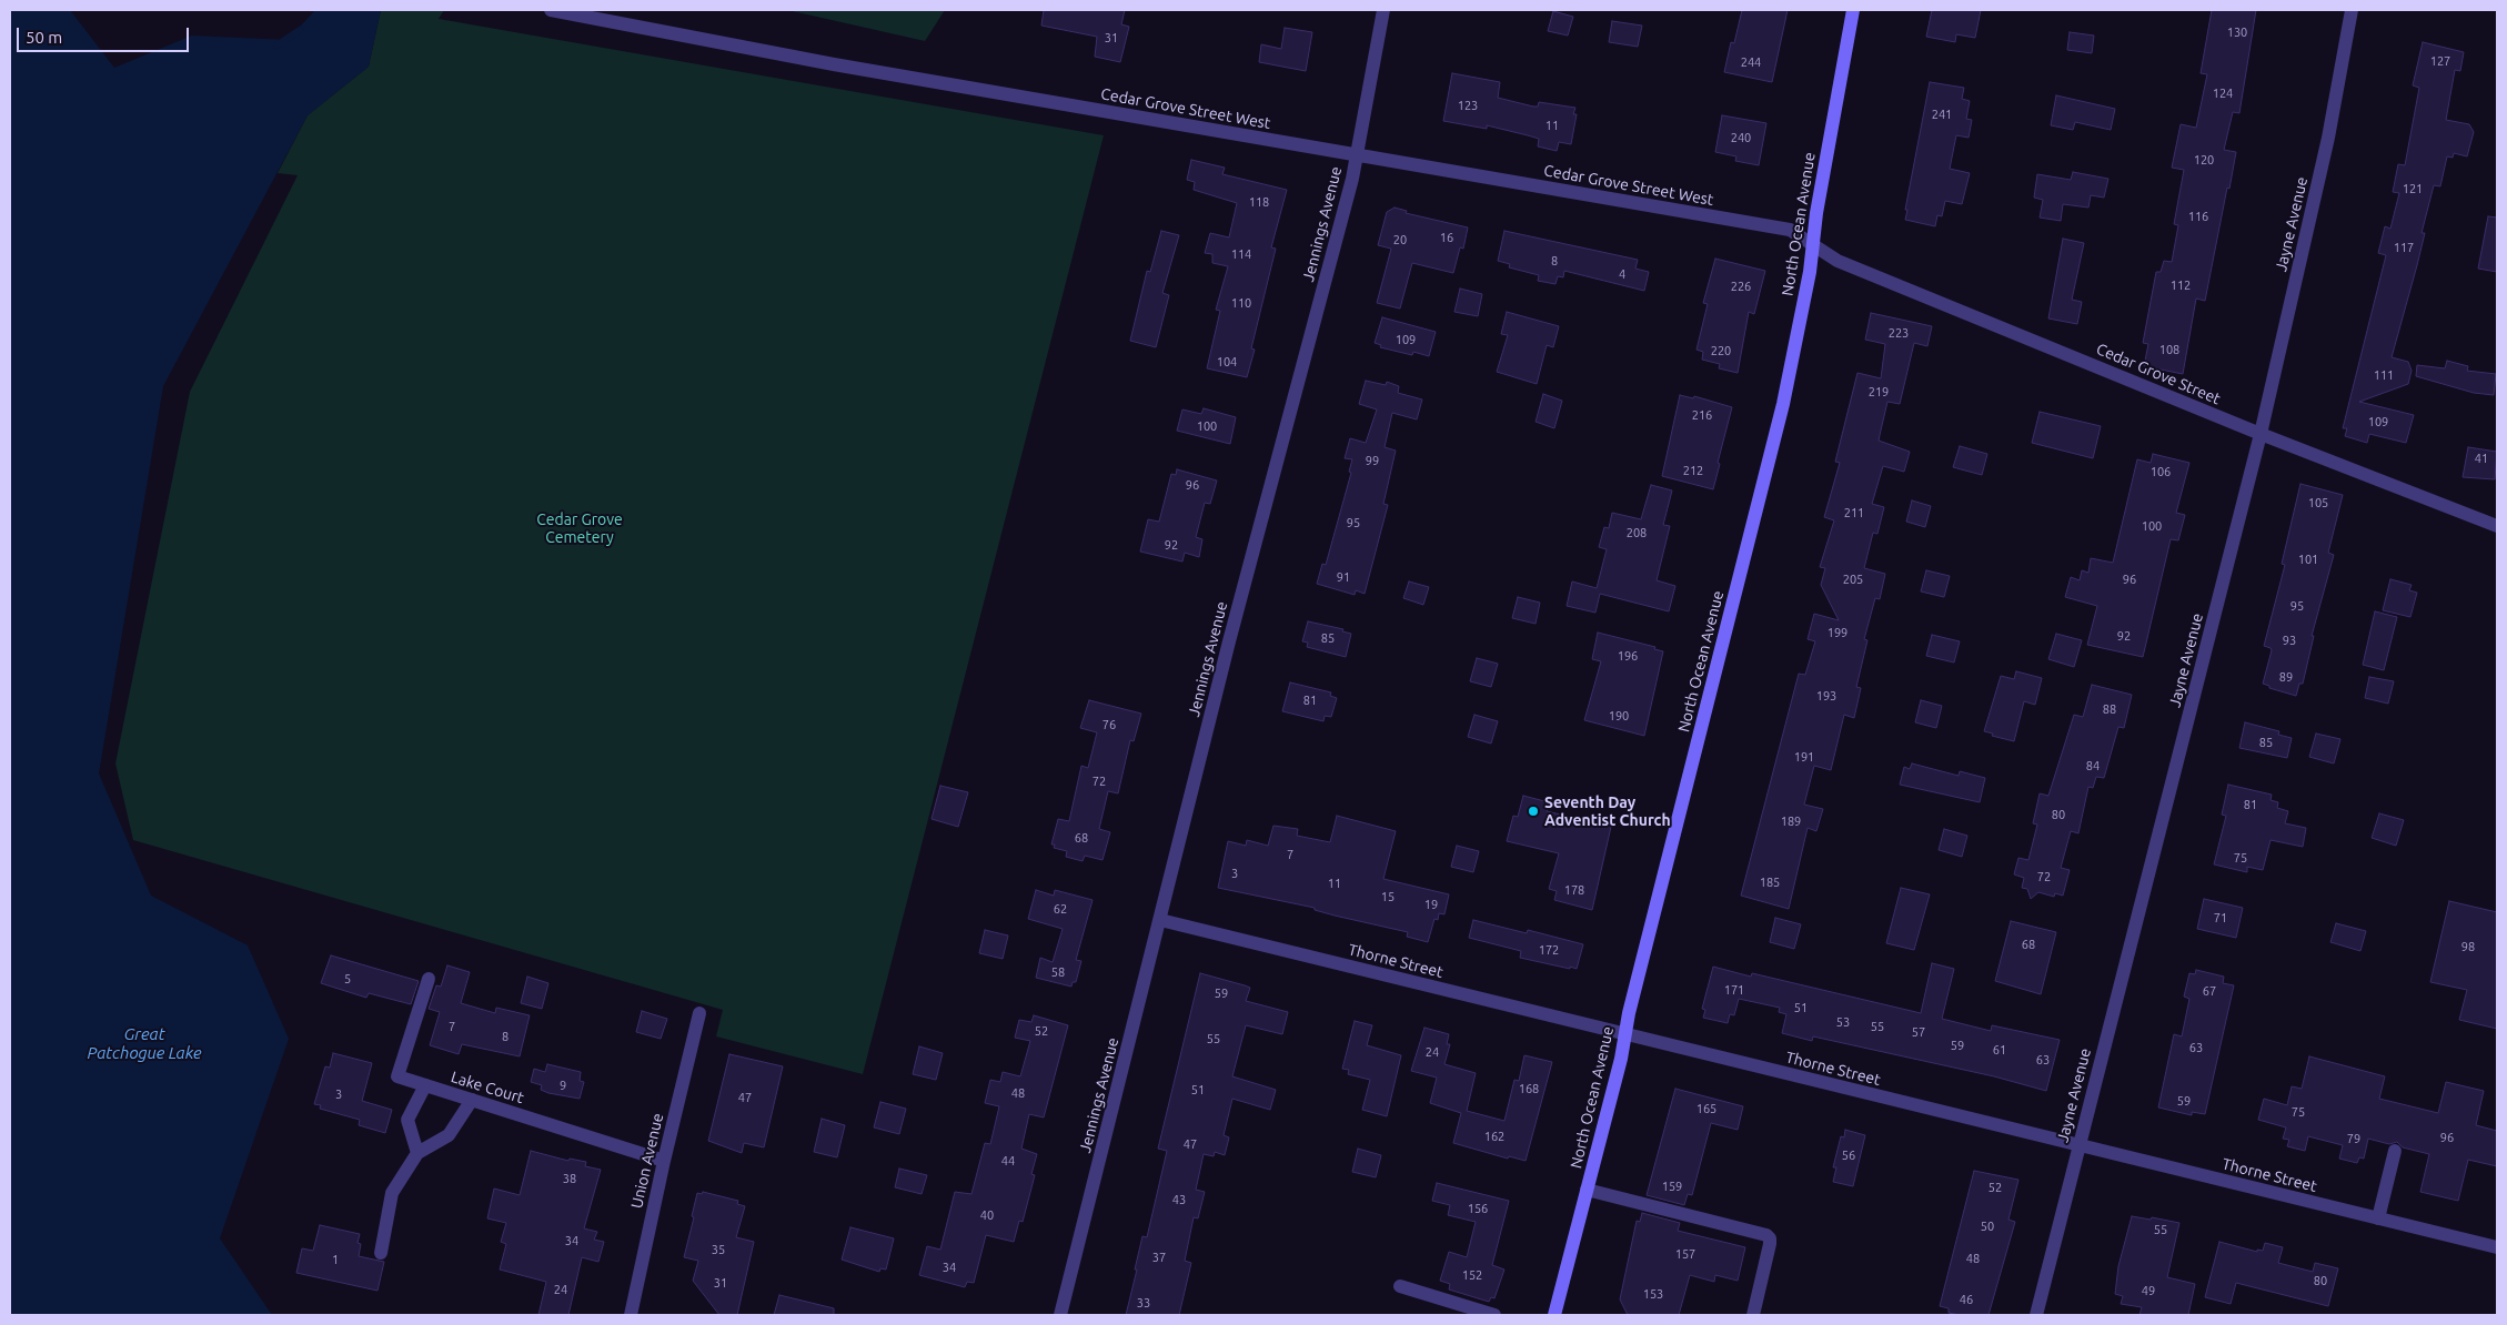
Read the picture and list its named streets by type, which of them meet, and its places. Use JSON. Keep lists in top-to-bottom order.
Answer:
{
  "streets": {
    "street": [
      "Cedar Grove Street West",
      "Jennings Avenue",
      "North Ocean Avenue",
      "Jayne Avenue",
      "Cedar Grove Street",
      "Thorne Street",
      "Lake Court",
      "Union Avenue"
    ]
  },
  "crossings": [
    ["Cedar Grove Street West", "Jennings Avenue"],
    ["Cedar Grove Street West", "North Ocean Avenue"],
    ["Cedar Grove Street West", "Cedar Grove Street"],
    ["Jennings Avenue", "Thorne Street"],
    ["North Ocean Avenue", "Cedar Grove Street"],
    ["North Ocean Avenue", "Thorne Street"],
    ["Jayne Avenue", "Cedar Grove Street"],
    ["Jayne Avenue", "Thorne Street"],
    ["Lake Court", "Union Avenue"]
  ],
  "water": ["Great Patchogue Lake"],
  "parks": ["Cedar Grove Cemetery"],
  "places": ["Seventh Day Adventist Church"],
  "house_numbers": [
    "130",
    "31",
    "127",
    "244",
    "124",
    "123",
    "241",
    "11",
    "240",
    "120",
    "121",
    "118",
    "116",
    "16",
    "20",
    "117",
    "114",
    "8",
    "4",
    "112",
    "226",
    "110",
    "223",
    "109",
    "108",
    "220",
    "104",
    "111",
    "219",
    "216",
    "109",
    "100",
    "41",
    "99",
    "212",
    "106",
    "96",
    "105",
    "211",
    "95",
    "100",
    "208",
    "92",
    "101",
    "91",
    "205",
    "96",
    "95",
    "199",
    "92",
    "85",
    "93",
    "196",
    "89",
    "193",
    "81",
    "88",
    "190",
    "76",
    "85",
    "191",
    "84",
    "72",
    "81",
    "80",
    "189",
    "68",
    "7",
    "75",
    "3",
    "72",
    "185",
    "11",
    "178",
    "15",
    "19",
    "62",
    "71",
    "68",
    "98",
    "172",
    "58",
    "5",
    "171",
    "67",
    "59",
    "51",
    "53",
    "7",
    "55",
    "52",
    "57",
    "8",
    "55",
    "59",
    "63",
    "61",
    "24",
    "63",
    "9",
    "168",
    "51",
    "48",
    "3",
    "47",
    "59",
    "165",
    "75",
    "162",
    "96",
    "79",
    "47",
    "56",
    "44",
    "38",
    "159",
    "52",
    "43",
    "156",
    "40",
    "50",
    "55",
    "34",
    "35",
    "157",
    "37",
    "48",
    "1",
    "34",
    "152",
    "80",
    "31",
    "24",
    "49",
    "153",
    "46",
    "33"
  ],
  "scale_bar": "50 m"
}
